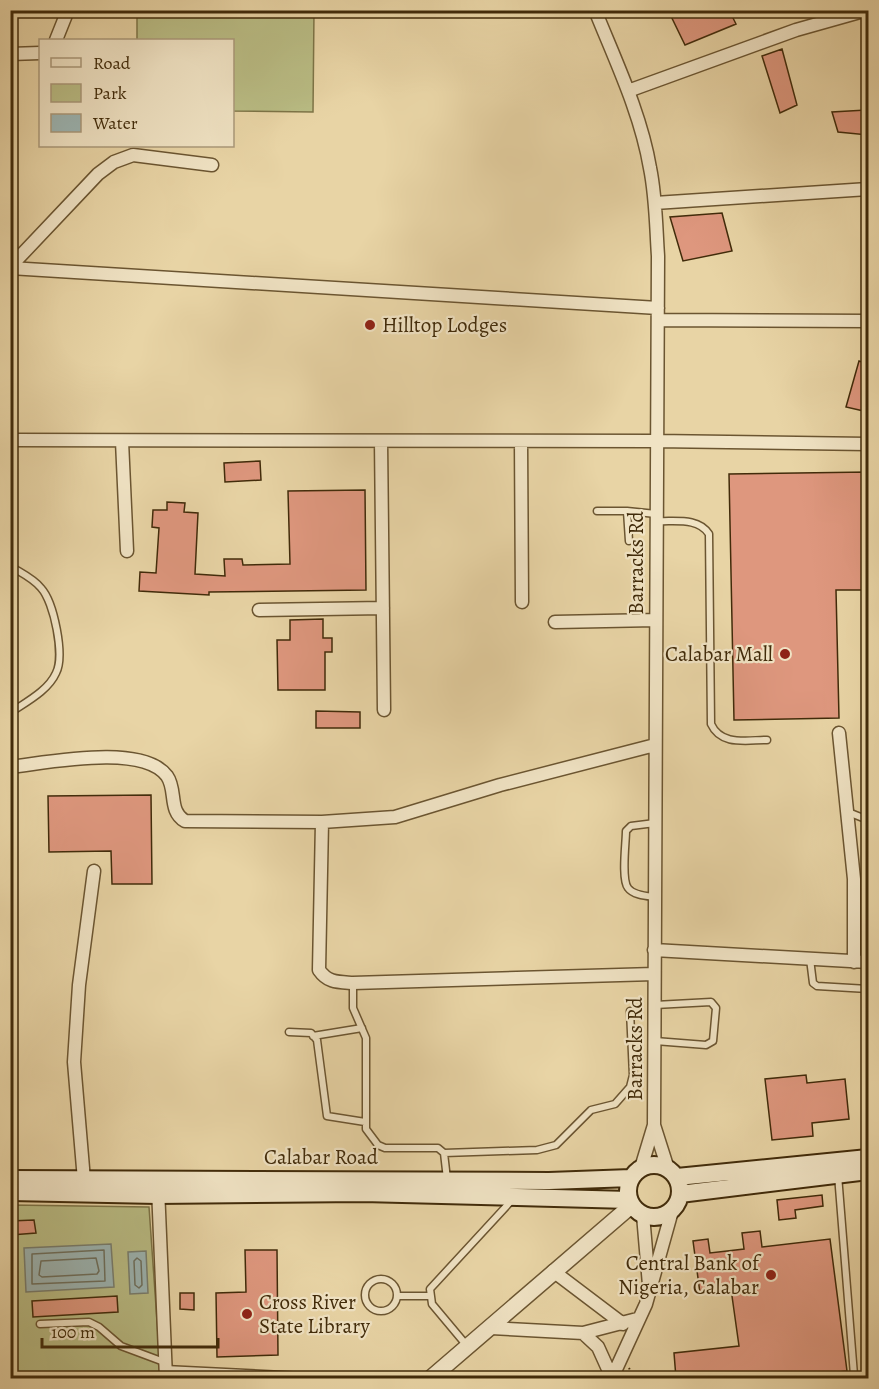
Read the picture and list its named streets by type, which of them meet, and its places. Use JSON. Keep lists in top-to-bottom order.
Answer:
{
  "streets": {
    "main road": ["Calabar Road"],
    "street": ["Barracks Rd"]
  },
  "crossings": [
    ["Barracks Rd", "Calabar Road"]
  ],
  "places": [
    "Hilltop Lodges",
    "Calabar Mall",
    "Central Bank of Nigeria, Calabar",
    "Cross River State Library"
  ],
  "legend": ["Road", "Park", "Water"],
  "scale_bar": "100 m"
}
